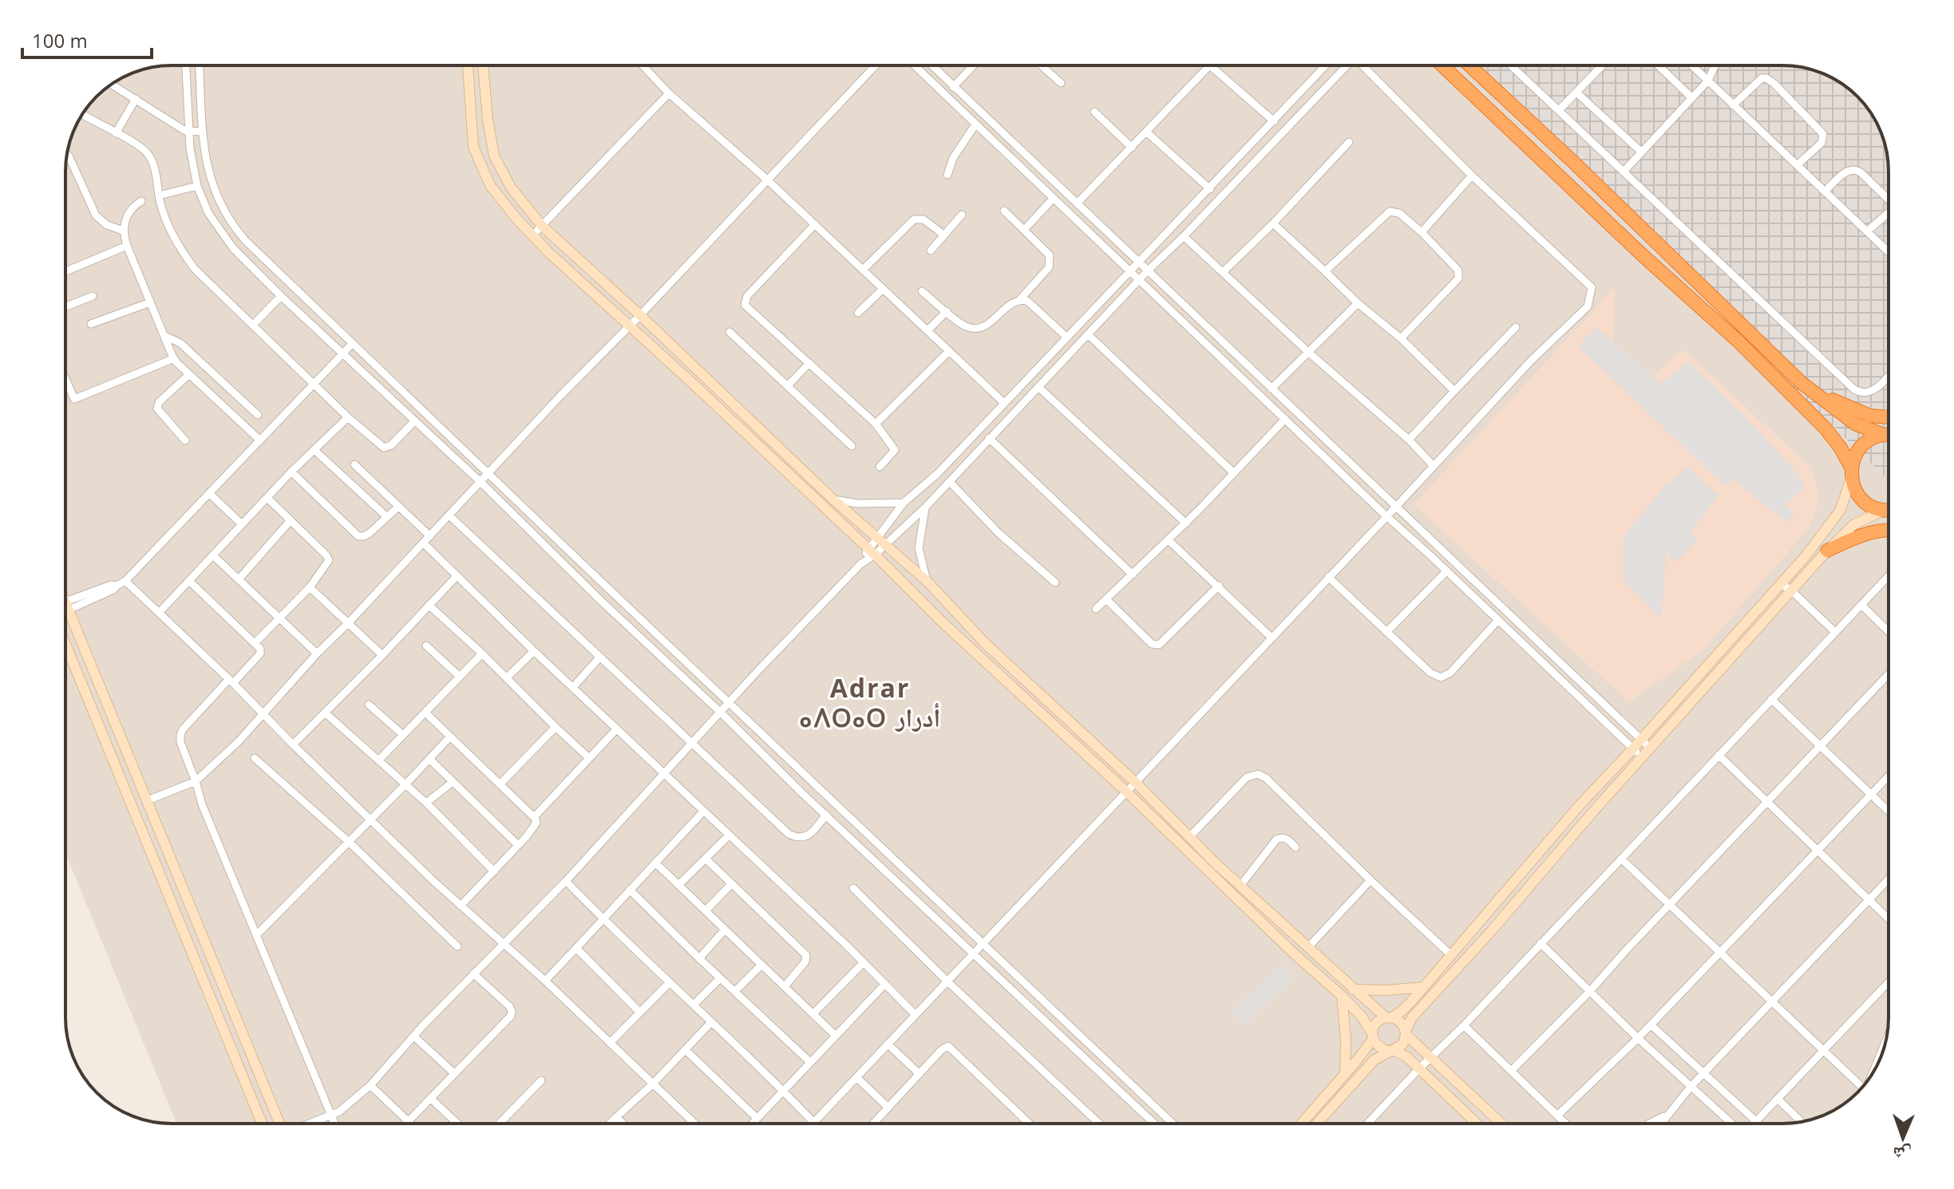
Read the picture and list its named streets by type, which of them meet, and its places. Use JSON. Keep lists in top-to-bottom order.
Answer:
{
  "districts": ["Adrar ⴰⴷⵔⴰⵔ أدرار"],
  "scale_bar": "100 m",
  "north": "bottom"
}
